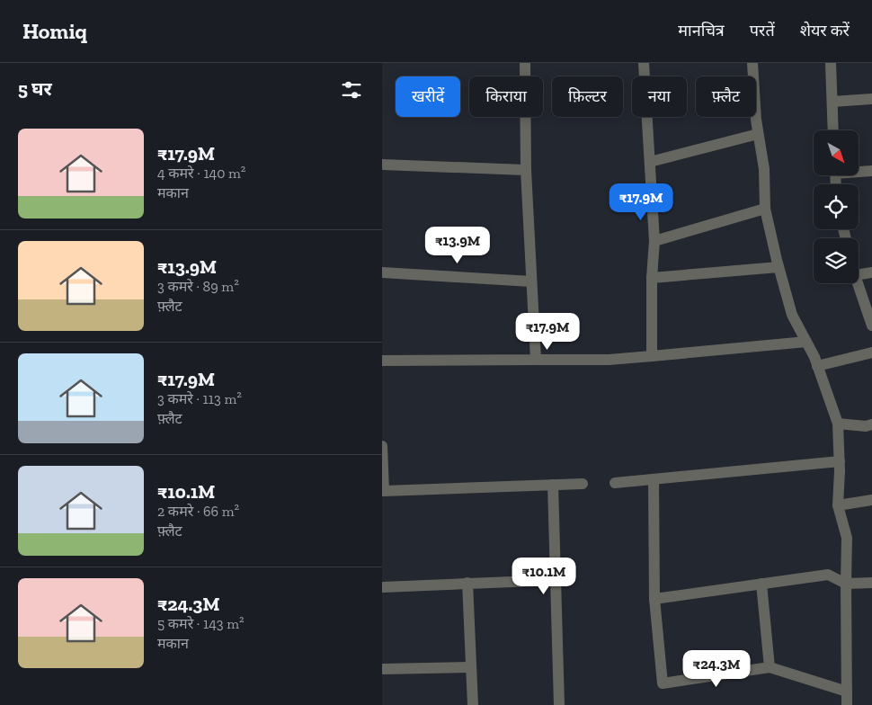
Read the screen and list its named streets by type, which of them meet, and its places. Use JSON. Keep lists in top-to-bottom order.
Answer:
{
  "north": "bottom right",
  "page": {
    "header": "Homiq",
    "nav": ["मानचित्र", "परतें", "शेयर करें"],
    "heading": "5 घर",
    "chip": [
      "खरीदें",
      "किराया",
      "फ़िल्टर",
      "नया",
      "फ़्लैट"
    ],
    "list": [
      {
        "name": "₹17.9M",
        "note": "4 कमरे · 140 m² · मकान"
      },
      {
        "name": "₹13.9M",
        "note": "3 कमरे · 89 m² · फ़्लैट"
      },
      {
        "name": "₹17.9M",
        "note": "3 कमरे · 113 m² · फ़्लैट"
      },
      {
        "name": "₹10.1M",
        "note": "2 कमरे · 66 m² · फ़्लैट"
      },
      {
        "name": "₹24.3M",
        "note": "5 कमरे · 143 m² · मकान"
      }
    ],
    "price": [
      "₹17.9M",
      "₹13.9M",
      "₹17.9M",
      "₹10.1M",
      "₹24.3M"
    ]
  }
}
